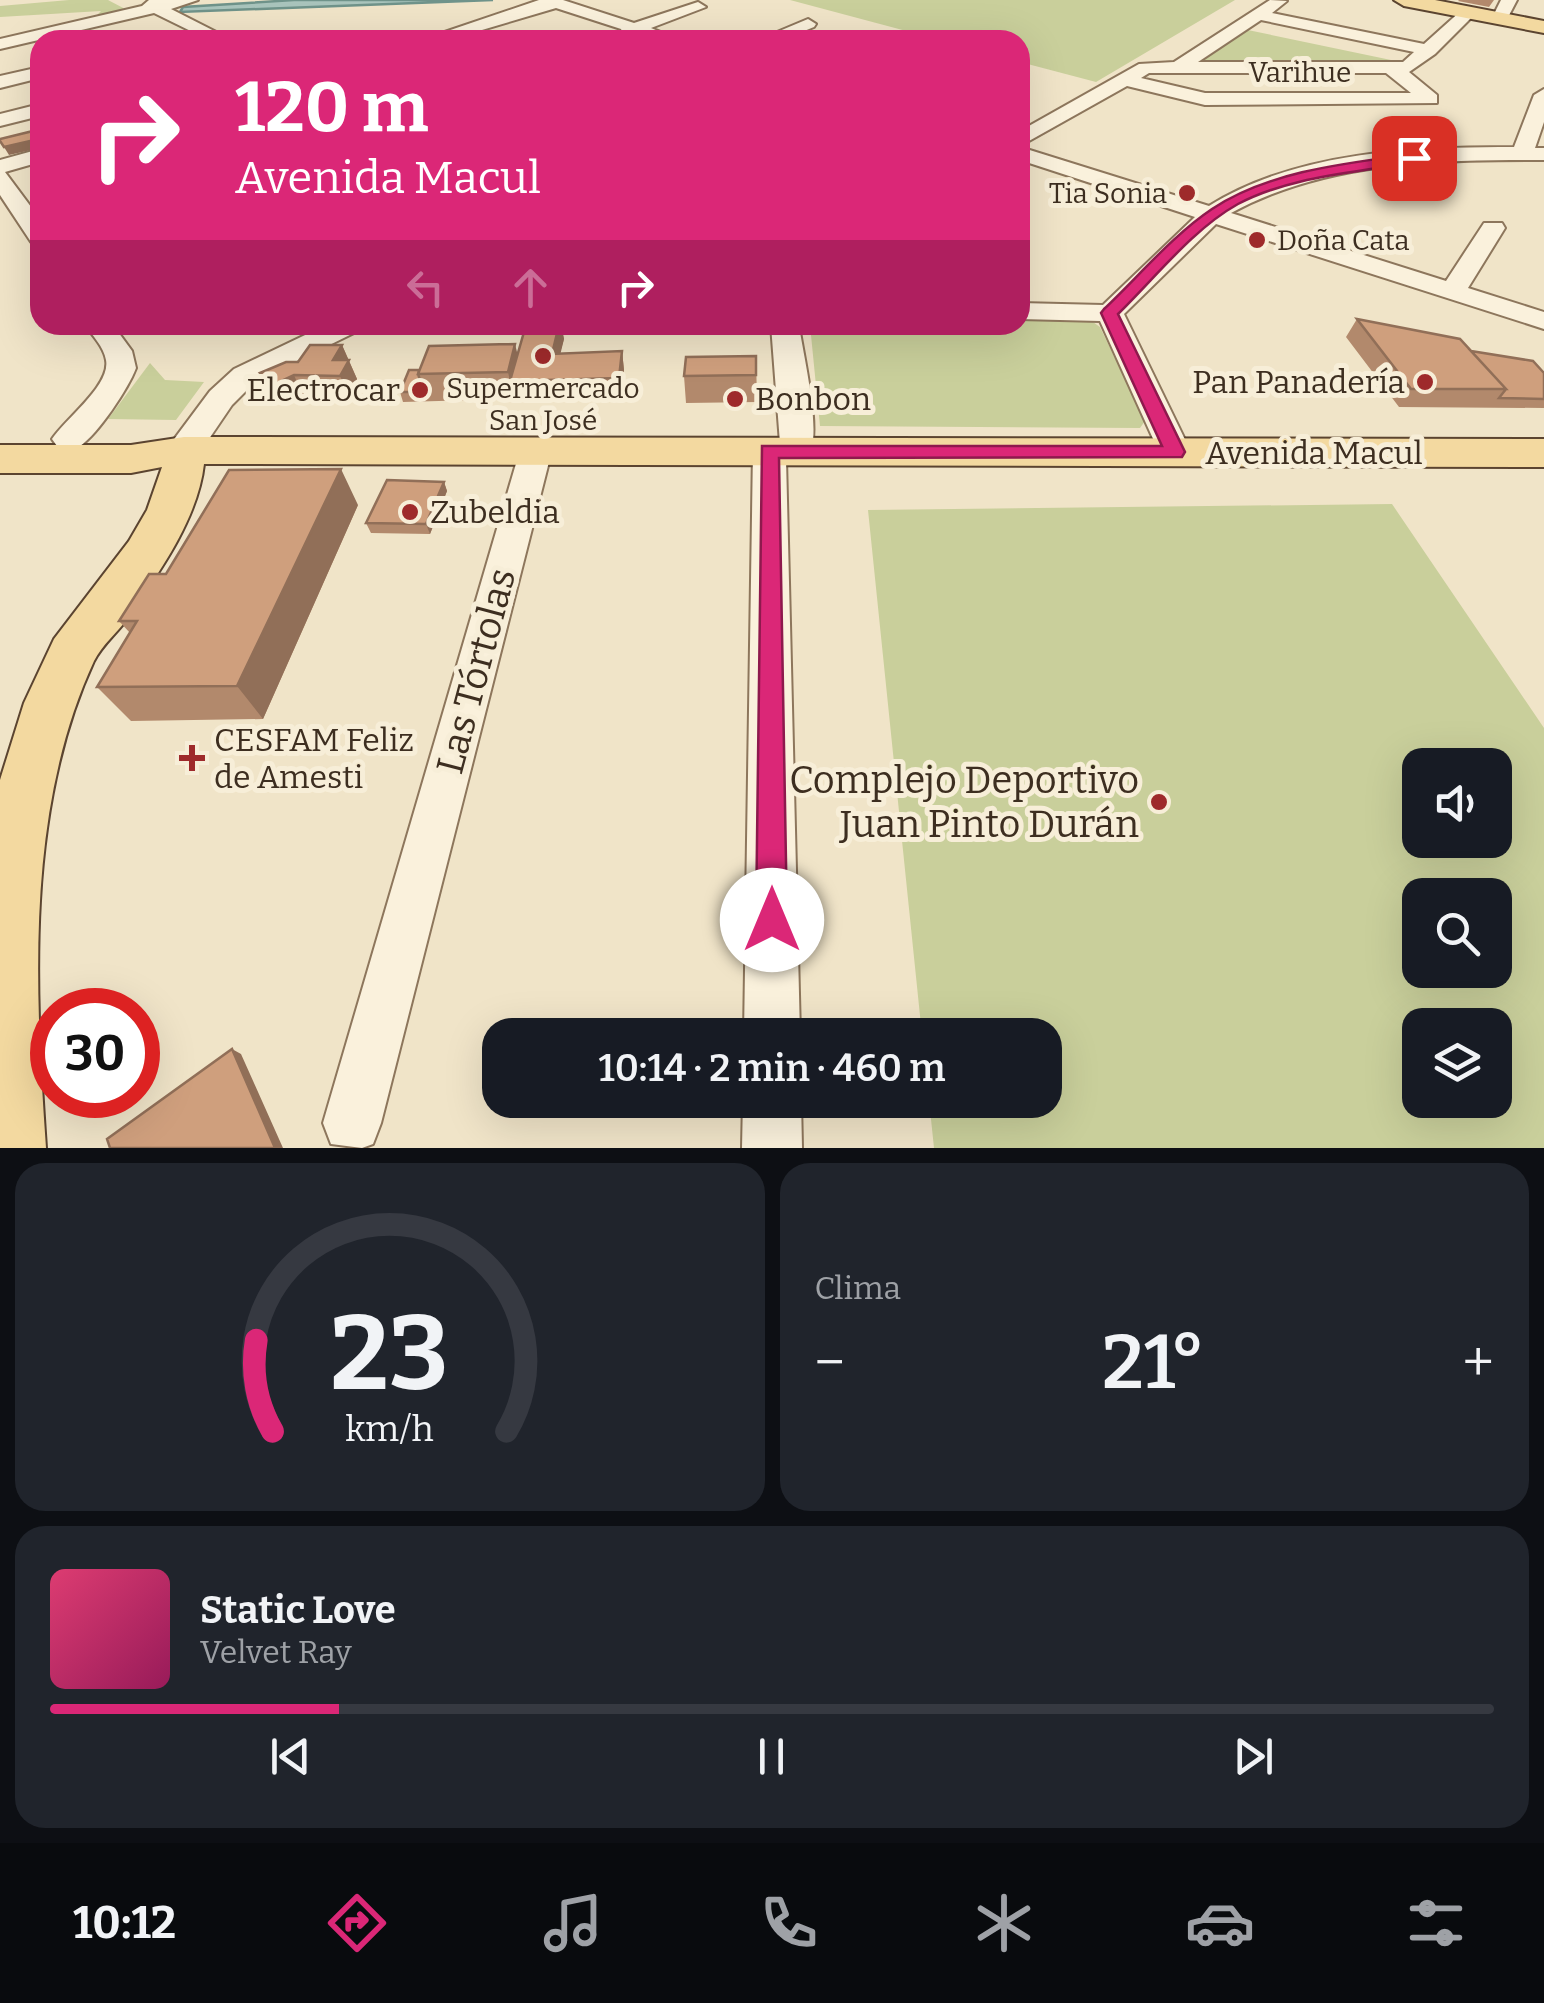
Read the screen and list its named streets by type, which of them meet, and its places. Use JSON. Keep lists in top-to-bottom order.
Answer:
{
  "streets": {
    "main road": ["Avenida Macul"],
    "street": ["Varihue", "Las Tórtolas"]
  },
  "crossings": [
    ["Avenida Macul", "Las Tórtolas"]
  ],
  "places": {
    "other": [
      "Tia Sonia",
      "Doña Cata",
      "Supermercado San José",
      "Pan Panadería",
      "Electrocar",
      "Bonbon",
      "Zubeldia",
      "Complejo Deportivo Juan Pinto Durán"
    ],
    "health": ["CESFAM Feliz de Amesti"]
  },
  "page": {
    "turn": ["120 m", "Avenida Macul"],
    "limit": "30",
    "trip": "10:14 · 2 min · 460 m",
    "tile": "Clima",
    "heat": ["−", "21°", "+"],
    "song": ["Static Love", "Velvet Ray"],
    "tabs": "10:12",
    "gauge": ["23", "km/h"]
  }
}
